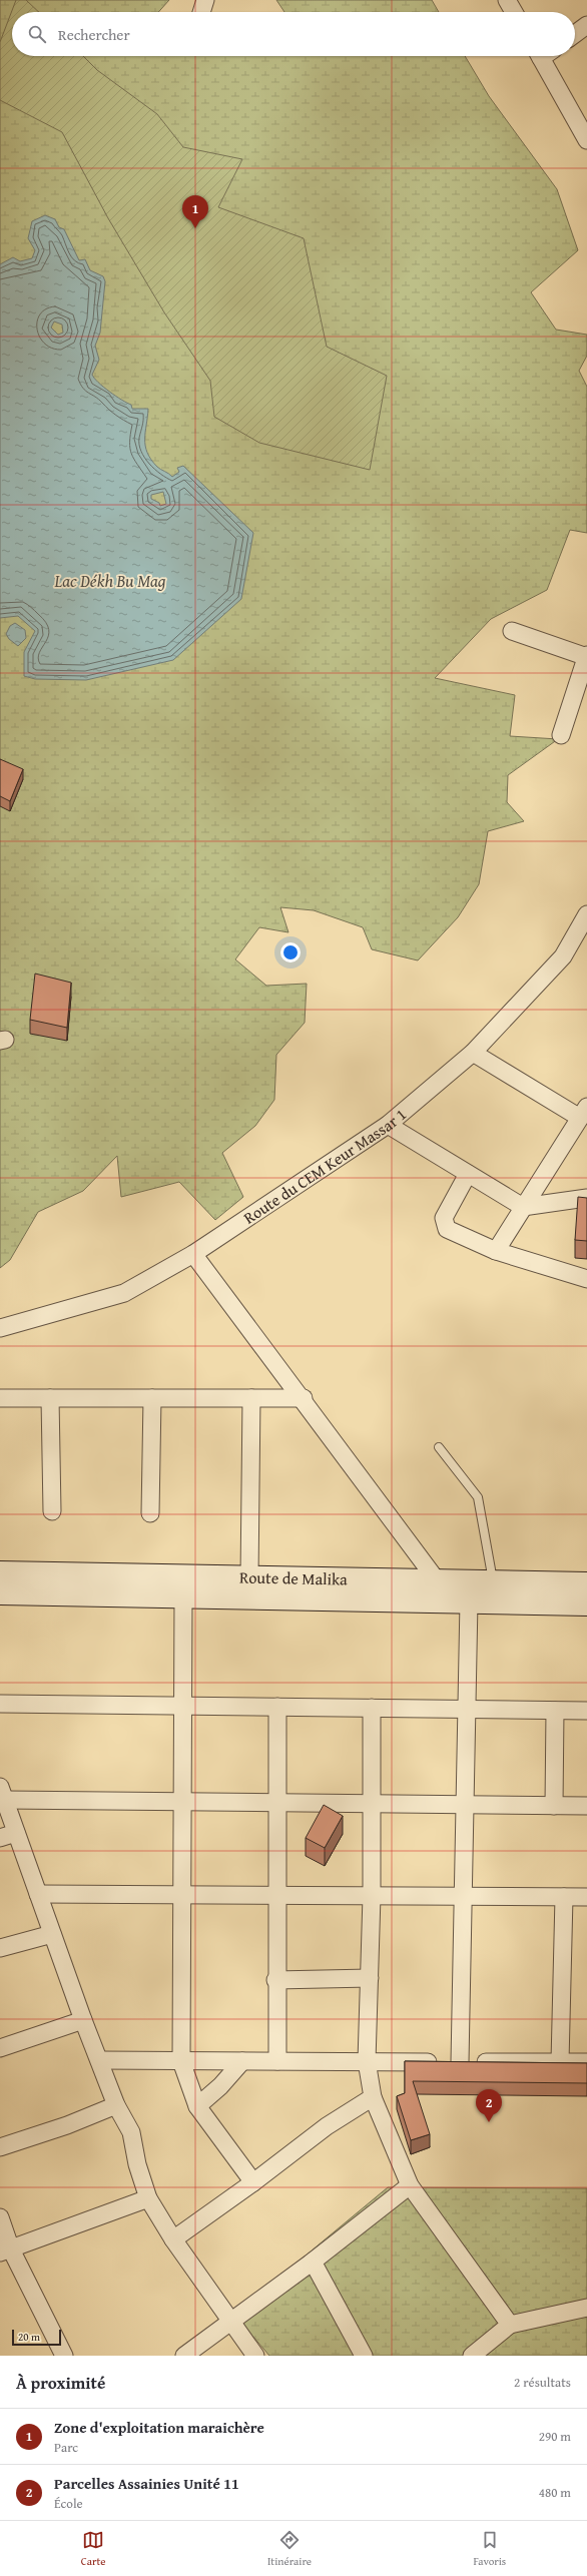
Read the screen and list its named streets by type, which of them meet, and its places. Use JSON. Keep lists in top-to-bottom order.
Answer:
{
  "streets": {
    "main road": ["Route de Malika"],
    "street": ["Route du CEM Keur Massar 1"]
  },
  "water": ["Lac Dékh Bu Mag"],
  "scale_bar": "20 m",
  "page": {
    "search": "Rechercher",
    "pins": ["1", "2"],
    "scale": "20 m",
    "heading": ["À proximité", "2 résultats"],
    "list": [
      {
        "mark": "1",
        "name": "Zone d'exploitation maraichère",
        "note": "Parc",
        "value": "290 m"
      },
      {
        "mark": "2",
        "name": "Parcelles Assainies Unité 11",
        "note": "École",
        "value": "480 m"
      }
    ],
    "nav": ["Carte", "Itinéraire", "Favoris"]
  }
}
